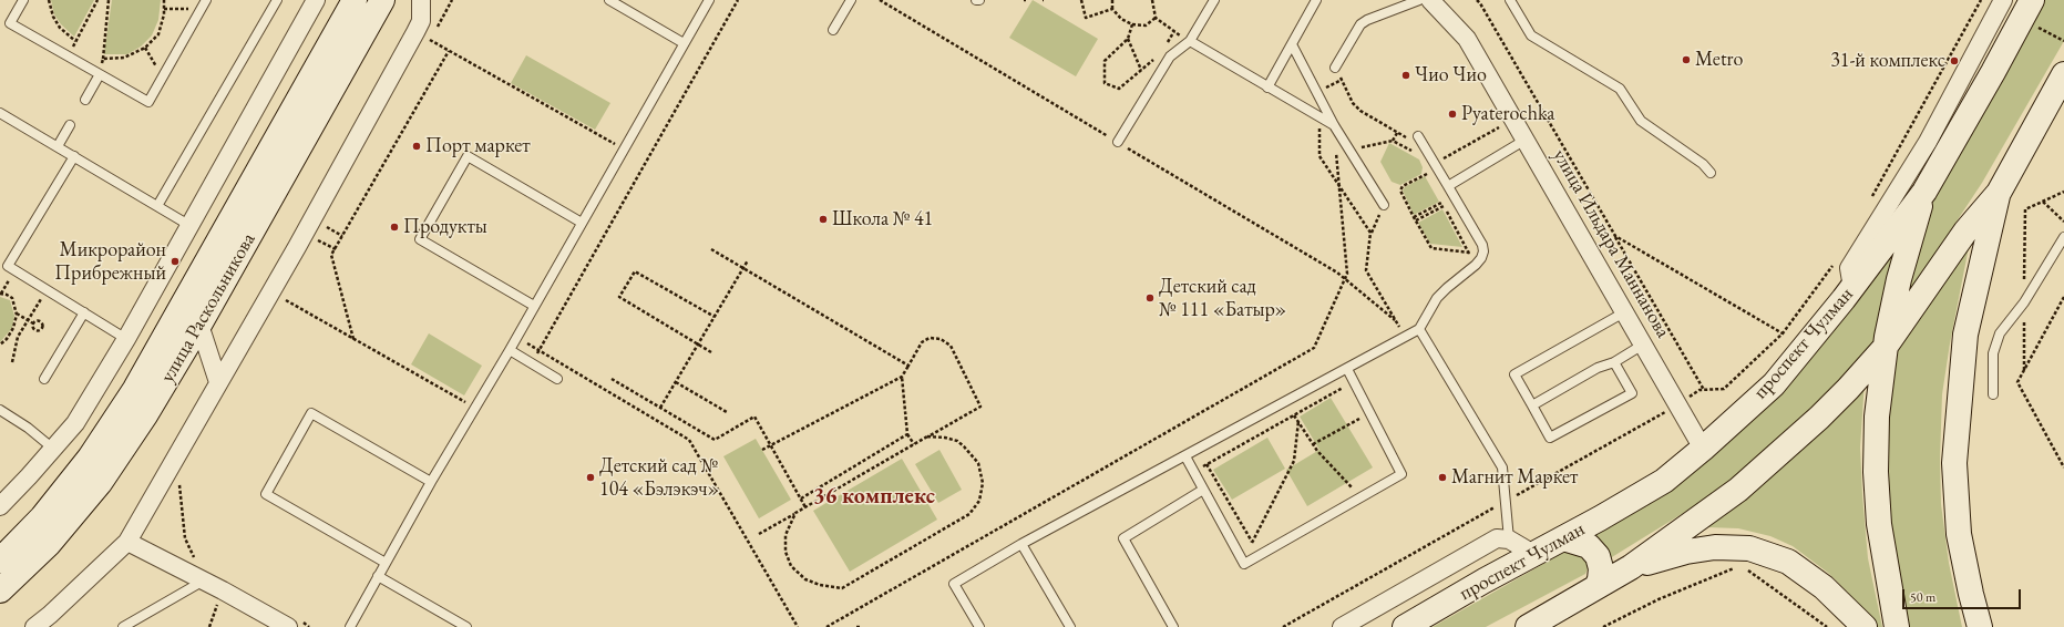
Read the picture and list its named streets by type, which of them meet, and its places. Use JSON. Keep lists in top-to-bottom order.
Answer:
{
  "streets": {
    "street": ["улица Ильдара Маннанова", "улица Раскольникова", "проспект Чулман"]
  },
  "crossings": [
    ["улица Ильдара Маннанова", "проспект Чулман"]
  ],
  "districts": ["36 комплекс"],
  "places": [
    "Metro",
    "31-й комплекс",
    "Чио Чио",
    "Pyaterochka",
    "Порт маркет",
    "Школа № 41",
    "Продукты",
    "Микрорайон Прибрежный",
    "Детский сад № 111 «Батыр»",
    "Детский сад № 104 «Бэлэкэч»",
    "Магнит Маркет"
  ],
  "scale_bar": "50 m"
}
